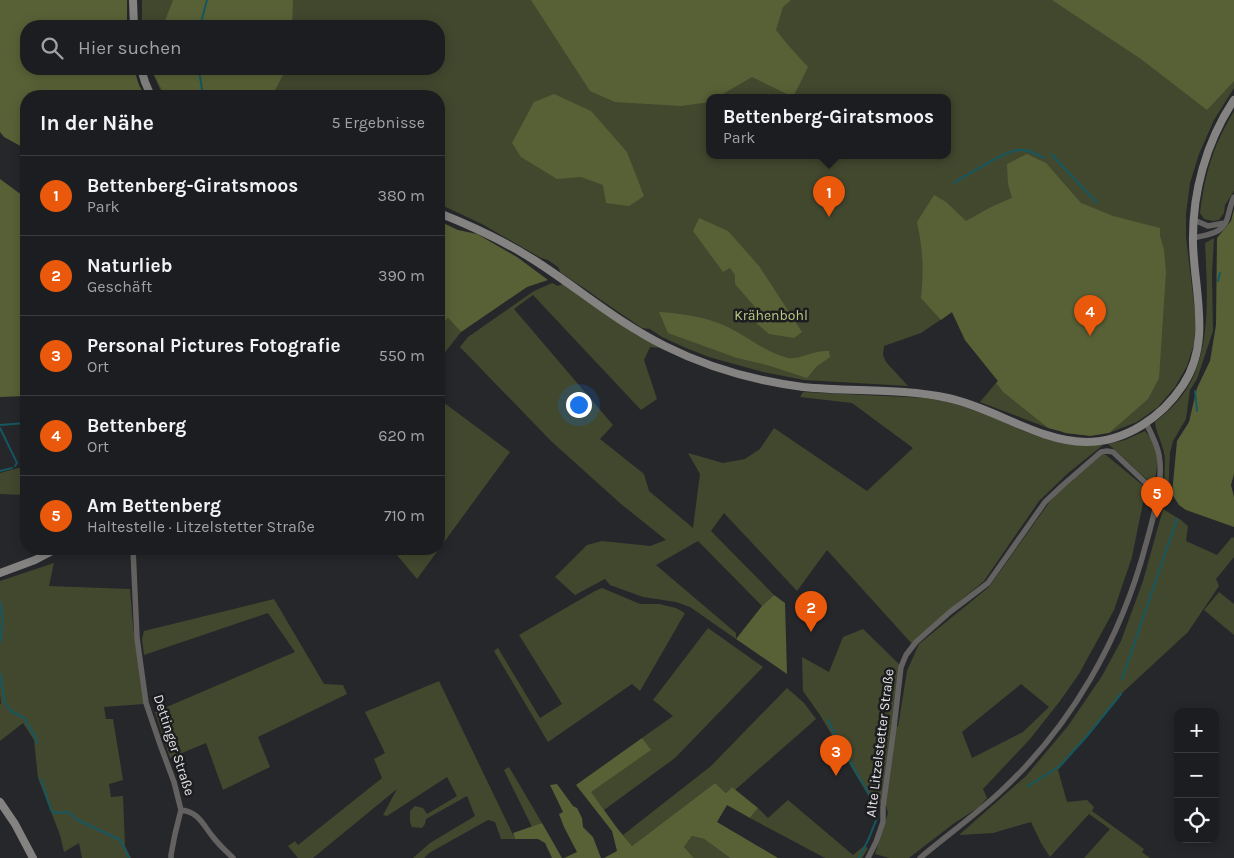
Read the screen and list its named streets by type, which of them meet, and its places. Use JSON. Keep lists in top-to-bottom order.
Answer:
{
  "streets": {
    "street": ["Alte Litzelstetter Straße", "Dettinger Straße"]
  },
  "parks": ["Krähenbohl"],
  "page": {
    "search": "Hier suchen",
    "heading": ["In der Nähe", "5 Ergebnisse"],
    "popup": ["Bettenberg-Giratsmoos", "Park"],
    "list": [
      {
        "mark": "1",
        "name": "Bettenberg-Giratsmoos",
        "note": "Park",
        "value": "380 m"
      },
      {
        "mark": "2",
        "name": "Naturlieb",
        "note": "Geschäft",
        "value": "390 m"
      },
      {
        "mark": "3",
        "name": "Personal Pictures Fotografie",
        "note": "Ort",
        "value": "550 m"
      },
      {
        "mark": "4",
        "name": "Bettenberg",
        "note": "Ort",
        "value": "620 m"
      },
      {
        "mark": "5",
        "name": "Am Bettenberg",
        "note": "Haltestelle · Litzelstetter Straße",
        "value": "710 m"
      }
    ],
    "pins": [
      "1",
      "4",
      "5",
      "2",
      "3"
    ],
    "map_buttons": ["+", "−"]
  }
}
